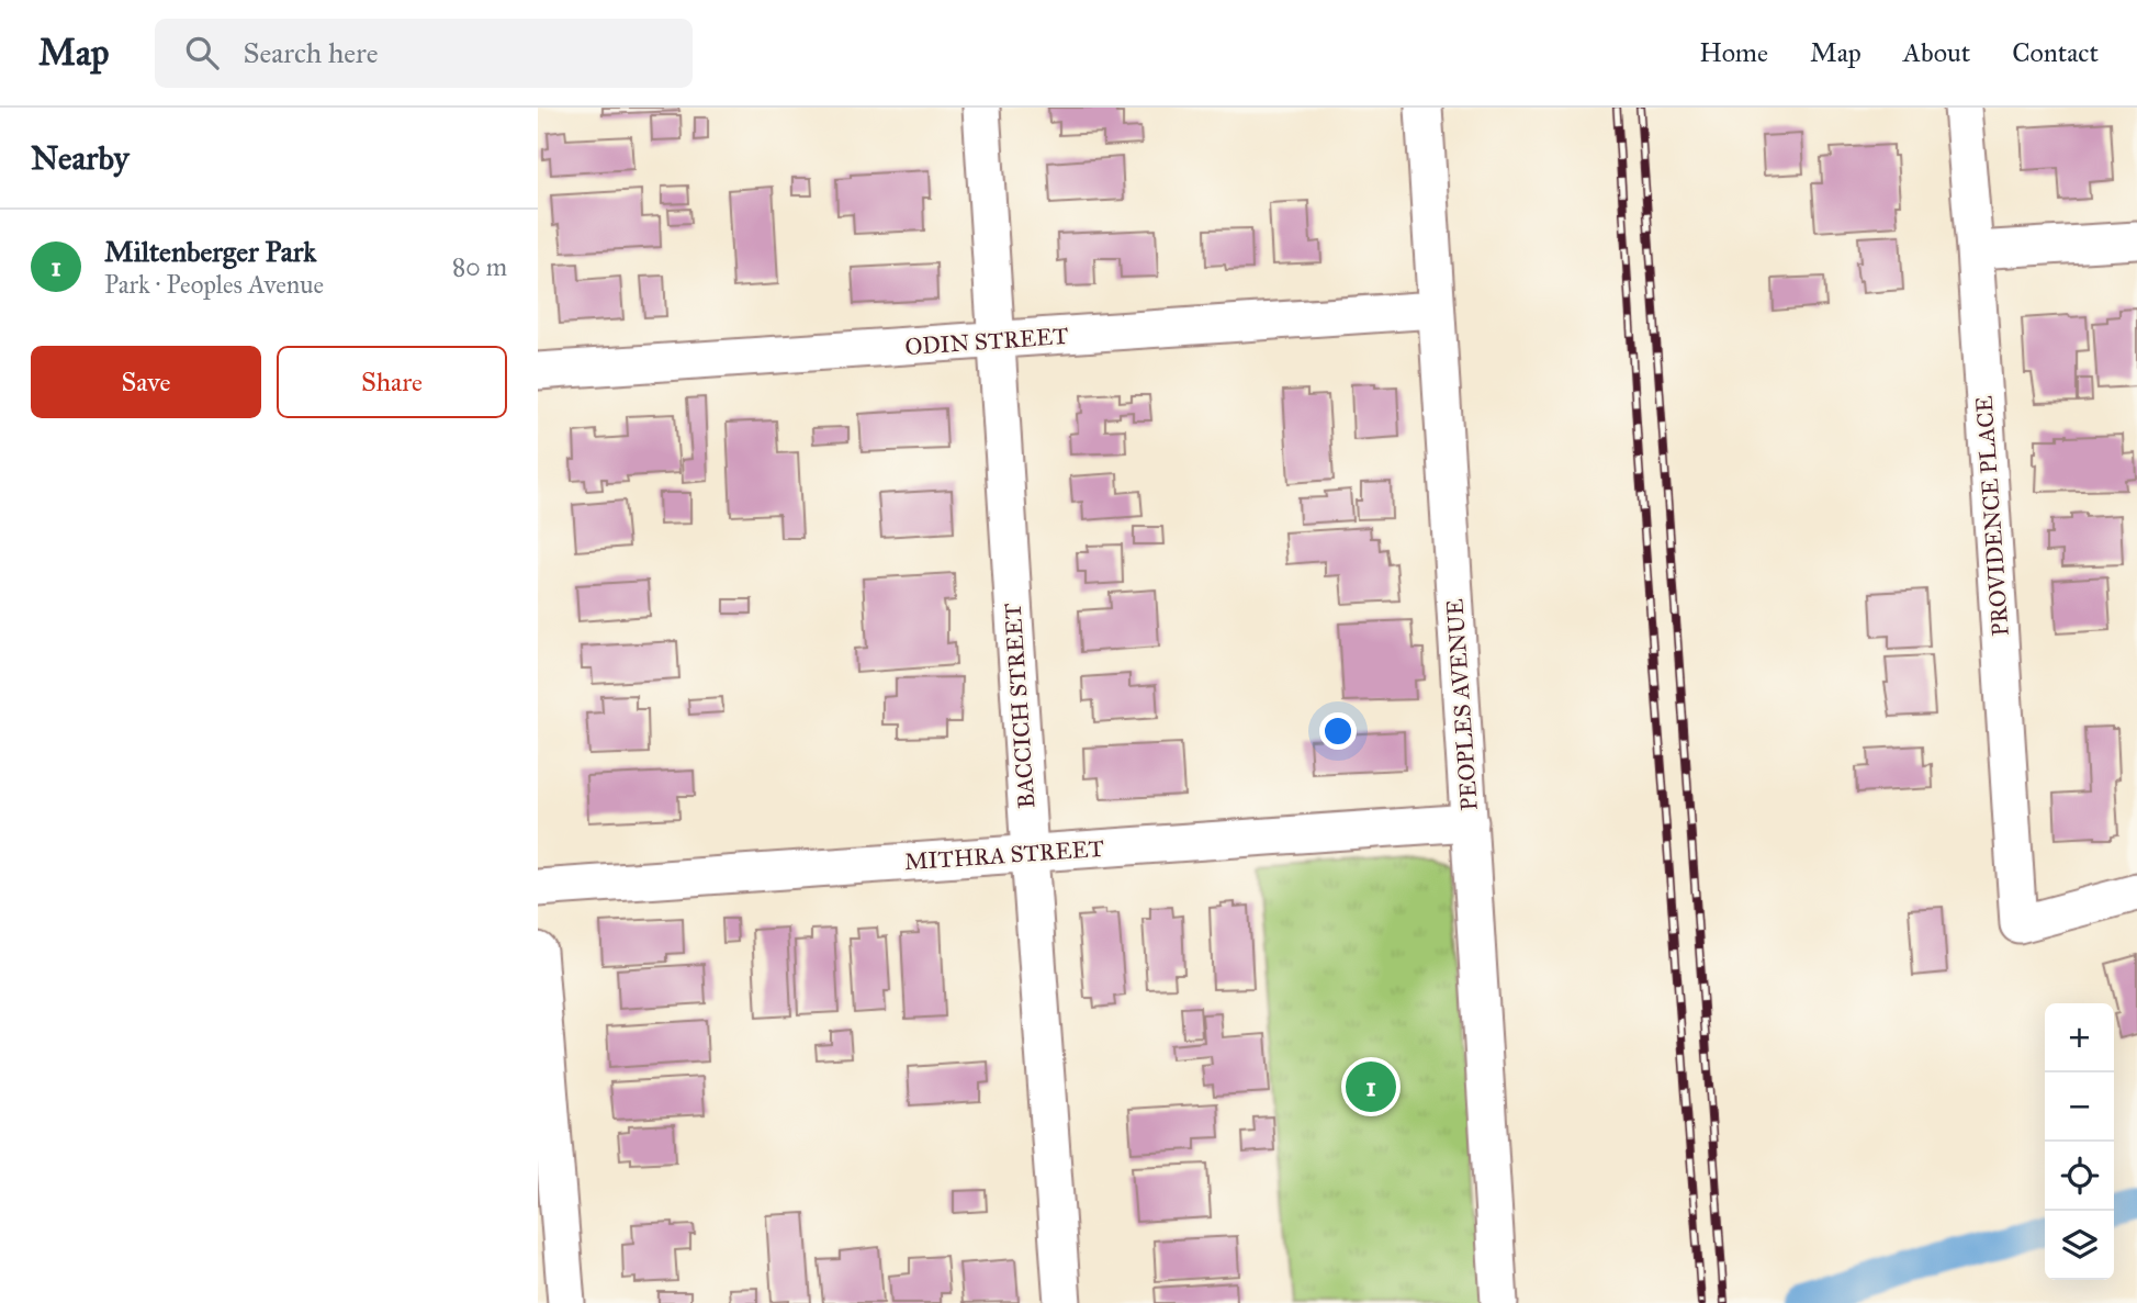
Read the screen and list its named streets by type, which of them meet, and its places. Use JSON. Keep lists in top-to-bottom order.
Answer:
{
  "streets": {
    "street": [
      "ODIN STREET",
      "PROVIDENCE PLACE",
      "PEOPLES AVENUE",
      "BACCICH STREET",
      "MITHRA STREET"
    ]
  },
  "crossings": [
    ["ODIN STREET", "PEOPLES AVENUE"],
    ["ODIN STREET", "BACCICH STREET"],
    ["PEOPLES AVENUE", "MITHRA STREET"],
    ["BACCICH STREET", "MITHRA STREET"]
  ],
  "page": {
    "header": "Map",
    "search": "Search here",
    "nav": [
      "Home",
      "Map",
      "About",
      "Contact"
    ],
    "heading": "Nearby",
    "list": [
      {
        "mark": "1",
        "name": "Miltenberger Park",
        "note": "Park · Peoples Avenue",
        "value": "80 m"
      }
    ],
    "buttons": ["Save", "Share"],
    "map_buttons": ["+", "−"],
    "pins": "1"
  }
}
